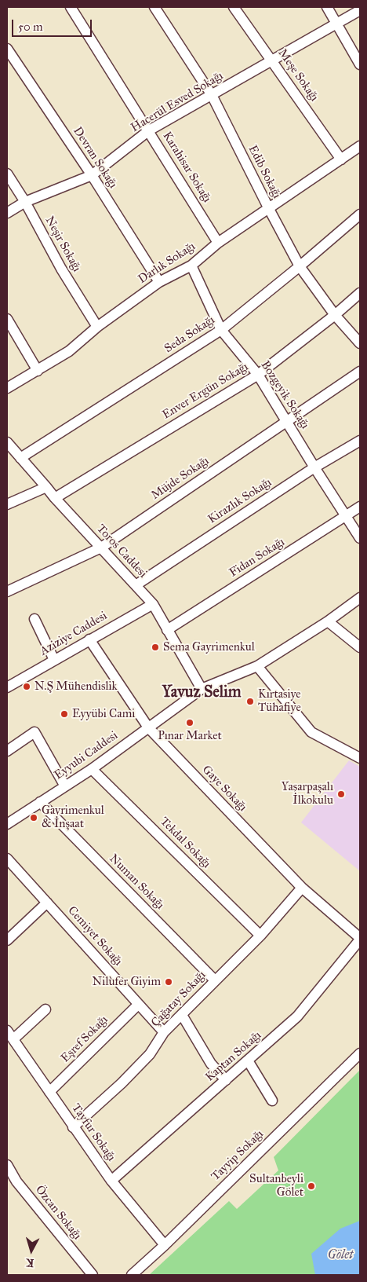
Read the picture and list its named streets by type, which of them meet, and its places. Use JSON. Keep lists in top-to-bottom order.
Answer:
{
  "streets": {
    "street": [
      "Meşe Sokağı",
      "Hacerül Esved Sokağı",
      "Devran Sokağı",
      "Karahisar Sokağı",
      "Edib Sokağı",
      "Neşir Sokağı",
      "Darlık Sokağı",
      "Seda Sokağı",
      "Enver Ergün Sokağı",
      "Bozgeyik Sokağı",
      "Müjde Sokağı",
      "Kirazlık Sokağı",
      "Toros Caddesi",
      "Fidan Sokağı",
      "Aziziye Caddesi",
      "Eyyubi Caddesi",
      "Gaye Sokağı",
      "Tekdal Sokağı",
      "Numan Sokağı",
      "Cemiyet Sokağı",
      "Çağatay Sokağı",
      "Eşref Sokağı",
      "Kaptan Sokağı",
      "Tayfur Sokağı",
      "Tayyip Sokağı",
      "Özcan Sokağı"
    ]
  },
  "crossings": [
    ["Meşe Sokağı", "Hacerül Esved Sokağı"],
    ["Meşe Sokağı", "Darlık Sokağı"],
    ["Hacerül Esved Sokağı", "Devran Sokağı"],
    ["Hacerül Esved Sokağı", "Karahisar Sokağı"],
    ["Hacerül Esved Sokağı", "Edib Sokağı"],
    ["Hacerül Esved Sokağı", "Neşir Sokağı"],
    ["Devran Sokağı", "Darlık Sokağı"],
    ["Karahisar Sokağı", "Darlık Sokağı"],
    ["Edib Sokağı", "Darlık Sokağı"],
    ["Edib Sokağı", "Seda Sokağı"],
    ["Edib Sokağı", "Enver Ergün Sokağı"],
    ["Neşir Sokağı", "Darlık Sokağı"],
    ["Darlık Sokağı", "Bozgeyik Sokağı"],
    ["Seda Sokağı", "Bozgeyik Sokağı"],
    ["Seda Sokağı", "Toros Caddesi"],
    ["Enver Ergün Sokağı", "Bozgeyik Sokağı"],
    ["Enver Ergün Sokağı", "Toros Caddesi"],
    ["Bozgeyik Sokağı", "Müjde Sokağı"],
    ["Bozgeyik Sokağı", "Kirazlık Sokağı"],
    ["Bozgeyik Sokağı", "Fidan Sokağı"],
    ["Müjde Sokağı", "Toros Caddesi"],
    ["Kirazlık Sokağı", "Toros Caddesi"],
    ["Toros Caddesi", "Fidan Sokağı"],
    ["Toros Caddesi", "Aziziye Caddesi"],
    ["Toros Caddesi", "Eyyubi Caddesi"],
    ["Aziziye Caddesi", "Gaye Sokağı"],
    ["Eyyubi Caddesi", "Gaye Sokağı"],
    ["Eyyubi Caddesi", "Tekdal Sokağı"],
    ["Eyyubi Caddesi", "Numan Sokağı"],
    ["Gaye Sokağı", "Çağatay Sokağı"],
    ["Gaye Sokağı", "Kaptan Sokağı"],
    ["Tekdal Sokağı", "Çağatay Sokağı"],
    ["Numan Sokağı", "Çağatay Sokağı"],
    ["Cemiyet Sokağı", "Çağatay Sokağı"],
    ["Cemiyet Sokağı", "Eşref Sokağı"],
    ["Çağatay Sokağı", "Tayfur Sokağı"],
    ["Eşref Sokağı", "Tayfur Sokağı"],
    ["Kaptan Sokağı", "Tayfur Sokağı"],
    ["Tayfur Sokağı", "Tayyip Sokağı"]
  ],
  "districts": ["Yavuz Selim"],
  "water": ["Gölet"],
  "places": [
    "Sema Gayrimenkul",
    "N.Ş Mühendislik",
    "Kırtasiye Tühafiye",
    "Eyyübi Cami",
    "Pınar Market",
    "Yaşarpaşalı İlkokulu",
    "Gayrimenkul & İnşaat",
    "Nilùfer Giyim",
    "Sultanbeyli Gölet"
  ],
  "scale_bar": "50 m",
  "north": "bottom"
}
